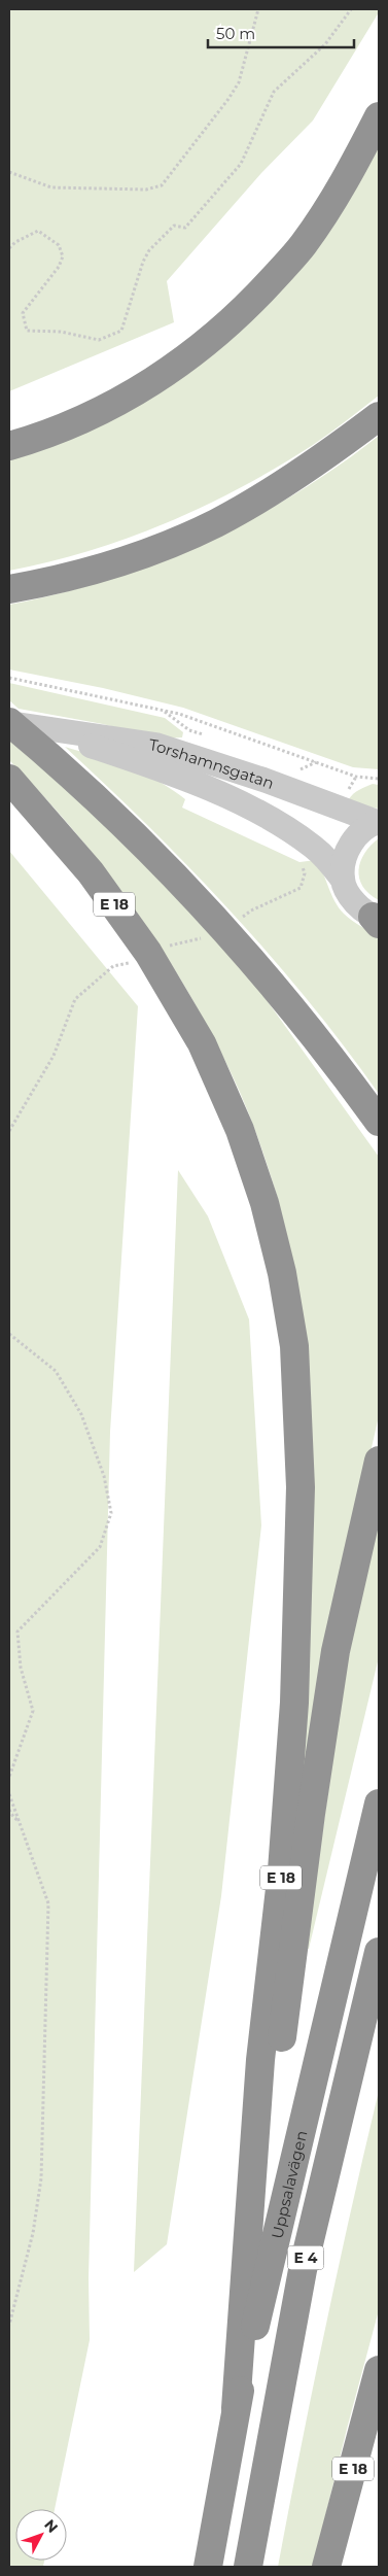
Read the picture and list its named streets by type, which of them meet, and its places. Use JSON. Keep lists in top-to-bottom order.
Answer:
{
  "streets": {
    "highway": ["E 18", "Uppsalavägen", "E 4"],
    "street": ["Torshamnsgatan"]
  },
  "crossings": [
    ["E 18", "Uppsalavägen"]
  ],
  "scale_bar": "50 m",
  "north": "top right"
}
